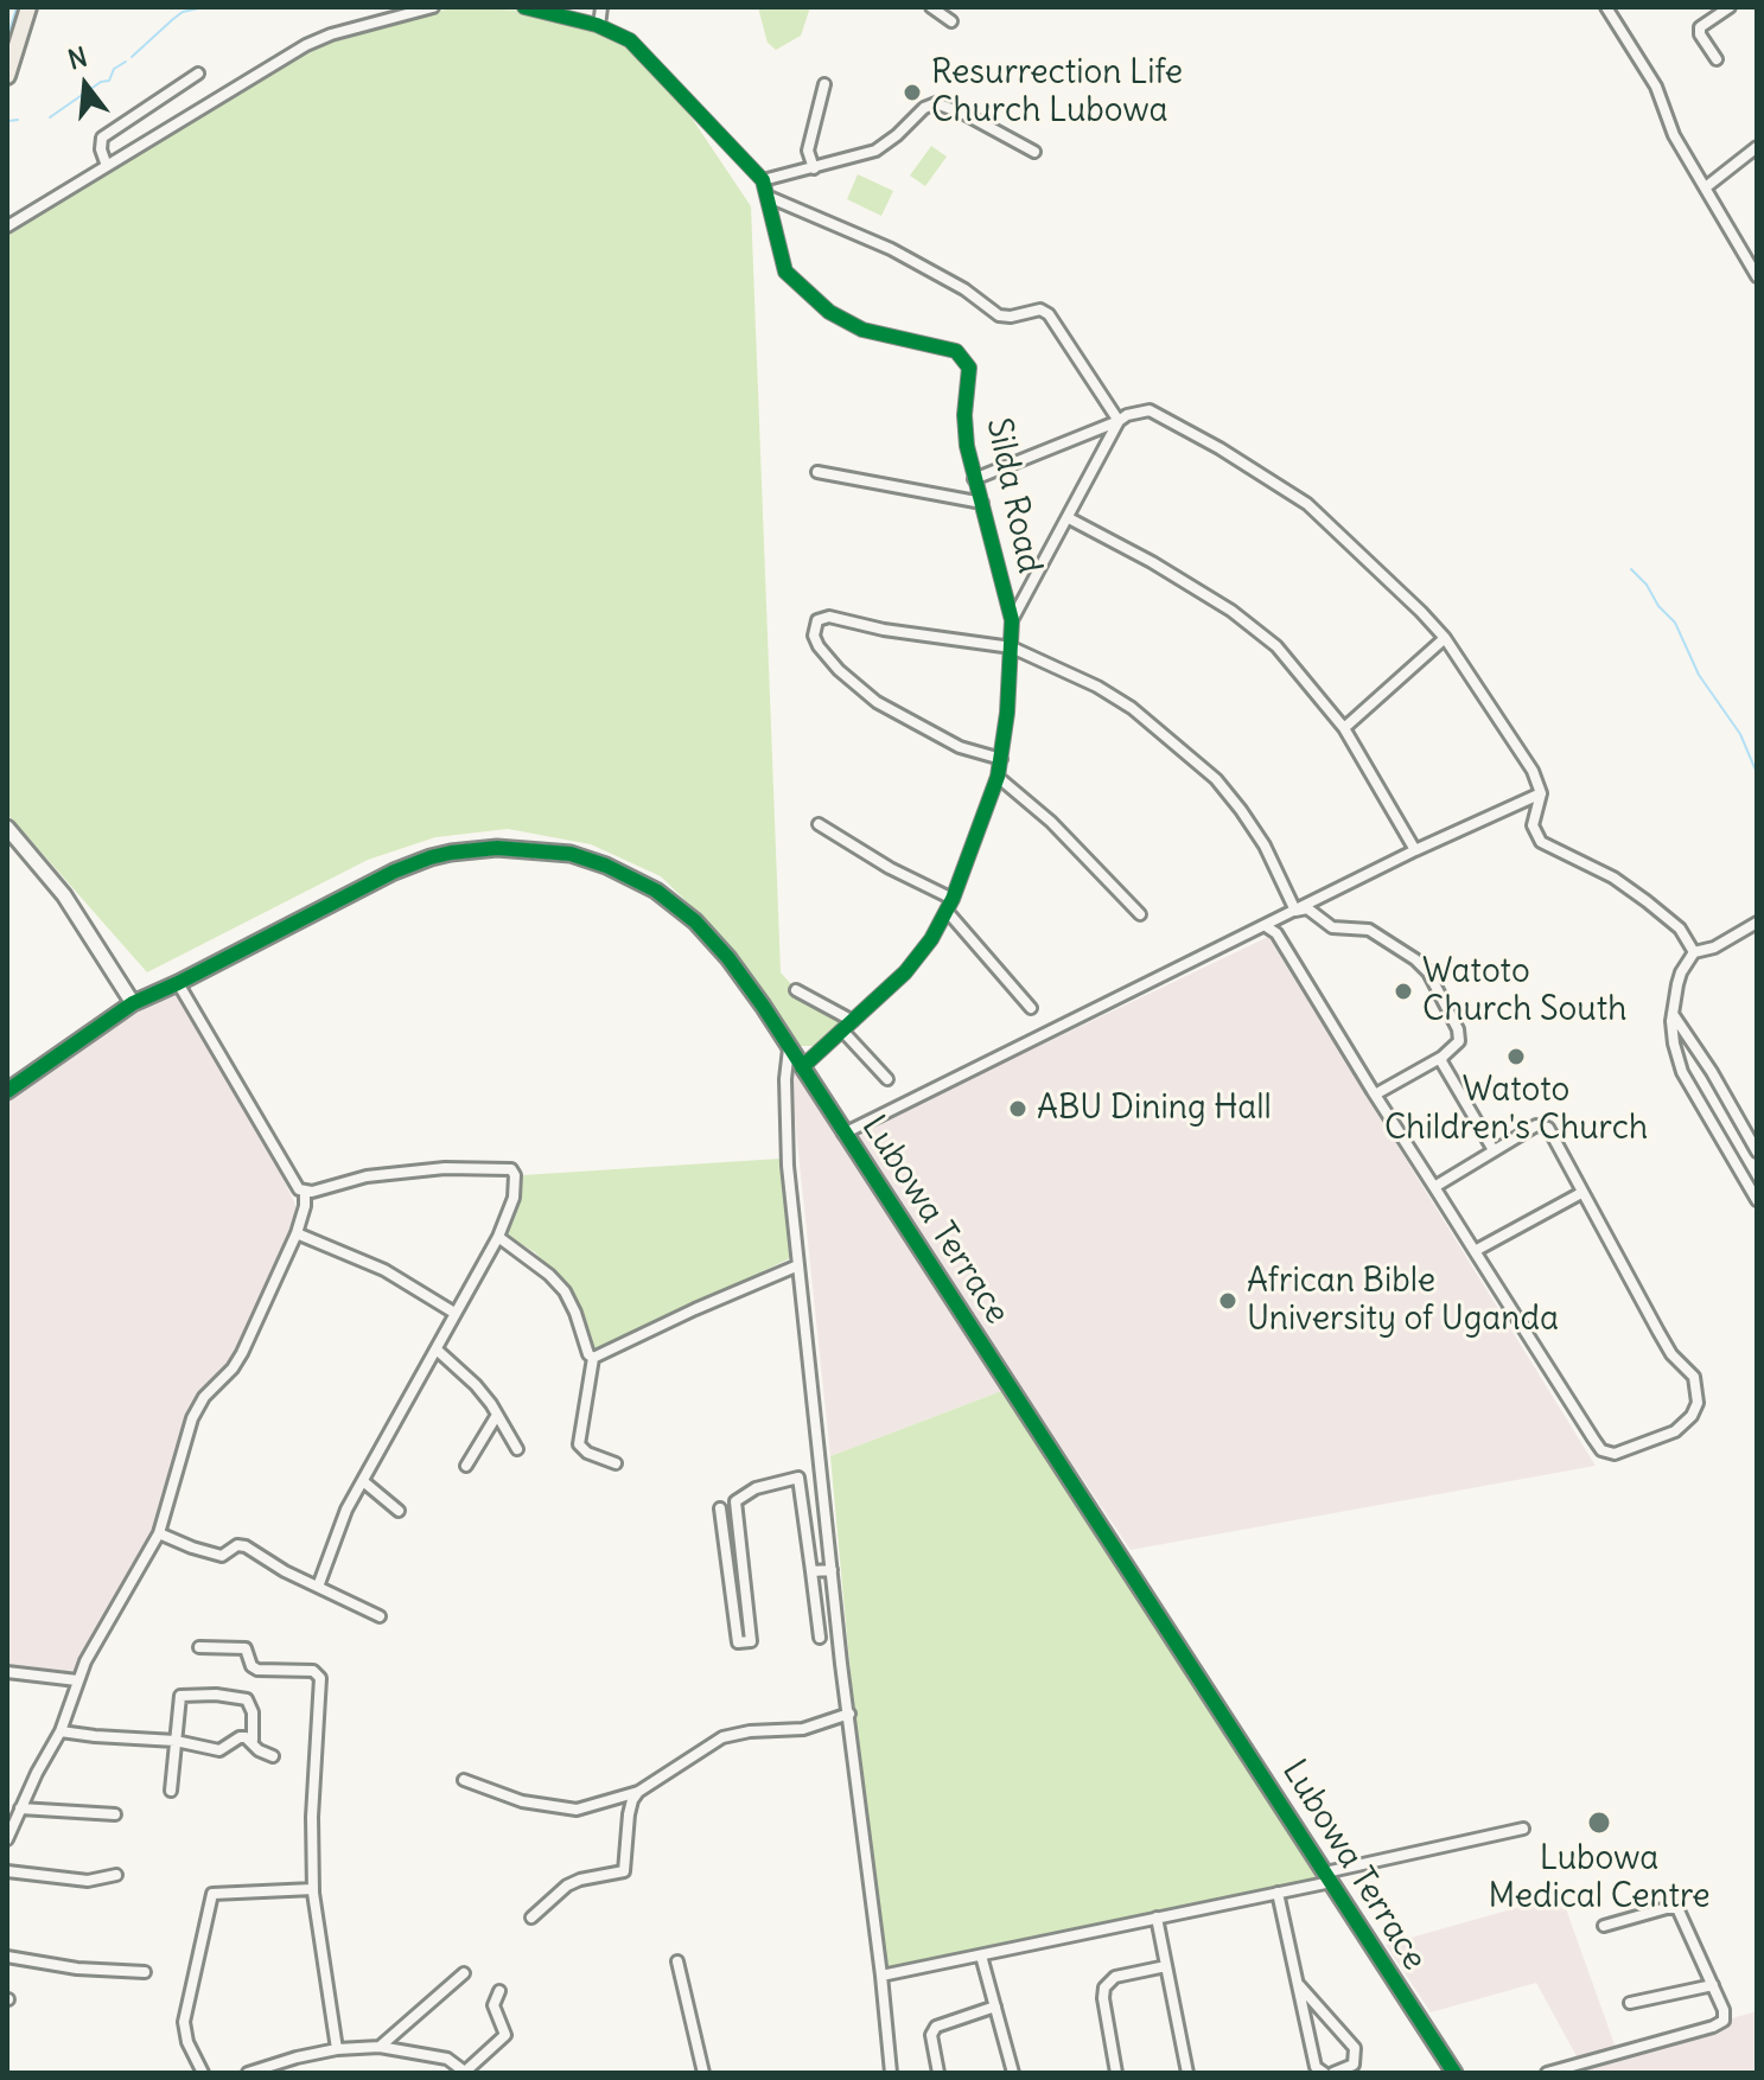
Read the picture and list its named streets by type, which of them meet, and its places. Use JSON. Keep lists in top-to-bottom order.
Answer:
{
  "streets": {
    "street": ["Silda Road", "Lubowa Terrace"]
  },
  "crossings": [
    ["Silda Road", "Lubowa Terrace"]
  ],
  "places": [
    "Resurrection Life Church Lubowa",
    "Watoto Church South",
    "Watoto Children's Church",
    "ABU Dining Hall",
    "African Bible University of Uganda",
    "Lubowa Medical Centre"
  ],
  "north": "top"
}
